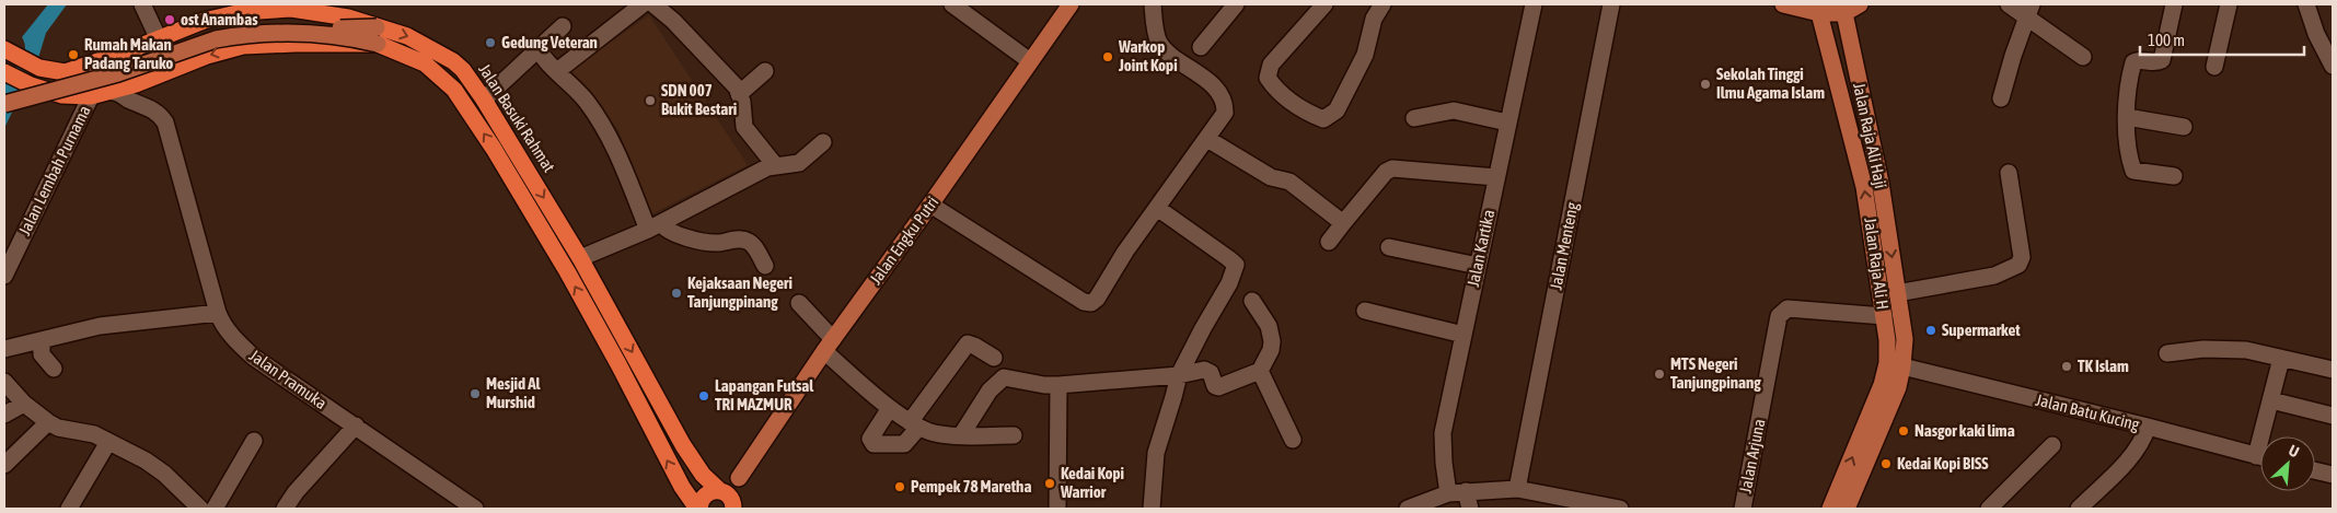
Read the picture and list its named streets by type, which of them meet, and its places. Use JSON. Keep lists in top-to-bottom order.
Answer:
{
  "streets": {
    "highway": ["Jalan Basuki Rahmat"],
    "main road": ["Jalan Raja Ali Haji", "Jalan Engku Putri", "Jalan Raja Ali H"],
    "street": [
      "Jalan Lembah Purnama",
      "Jalan Menteng",
      "Jalan Kartika",
      "Jalan Pramuka",
      "Jalan Batu Kucing",
      "Jalan Arjuna"
    ]
  },
  "crossings": [
    ["Jalan Raja Ali Haji", "Jalan Raja Ali H"],
    ["Jalan Raja Ali Haji", "Jalan Batu Kucing"],
    ["Jalan Raja Ali H", "Jalan Arjuna"]
  ],
  "one_way": ["Jalan Raja Ali Haji", "Jalan Raja Ali H"],
  "places": [
    "ost Anambas",
    "Gedung Veteran",
    "Rumah Makan Padang Taruko",
    "Warkop Joint Kopi",
    "Sekolah Tinggi Ilmu Agama Islam",
    "SDN 007 Bukit Bestari",
    "Kejaksaan Negeri Tanjungpinang",
    "Supermarket",
    "TK Islam",
    "MTS Negeri Tanjungpinang",
    "Mesjid Al Murshid",
    "Lapangan Futsal TRI MAZMUR",
    "Nasgor kaki lima",
    "Kedai Kopi BISS",
    "Kedai Kopi Warrior",
    "Pempek 78 Maretha"
  ],
  "scale_bar": "100 m",
  "north": "top right"
}
